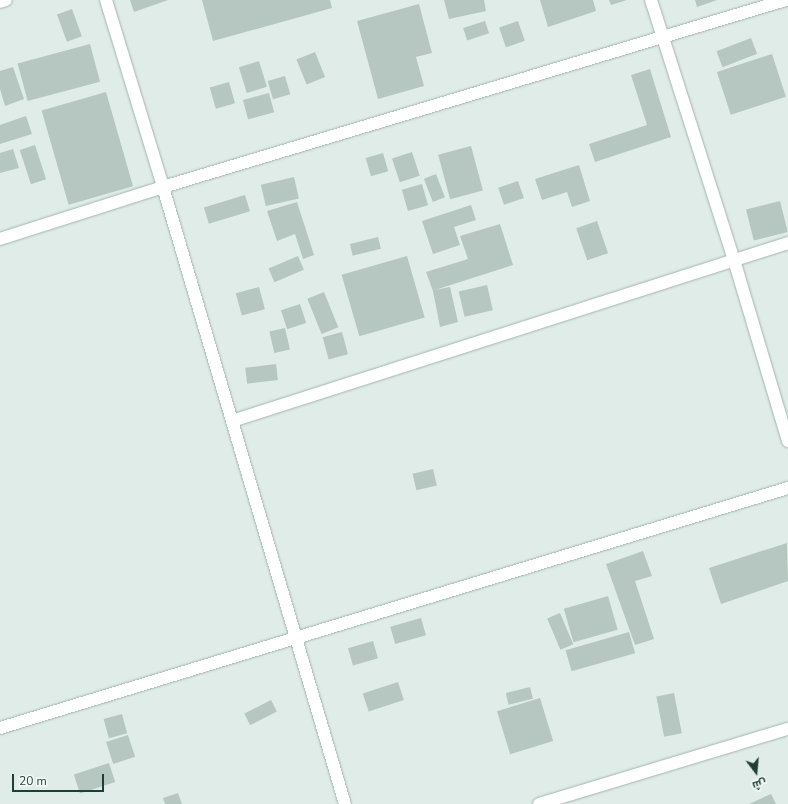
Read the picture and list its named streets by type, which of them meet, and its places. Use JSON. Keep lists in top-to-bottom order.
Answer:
{
  "scale_bar": "20 m",
  "north": "bottom"
}
